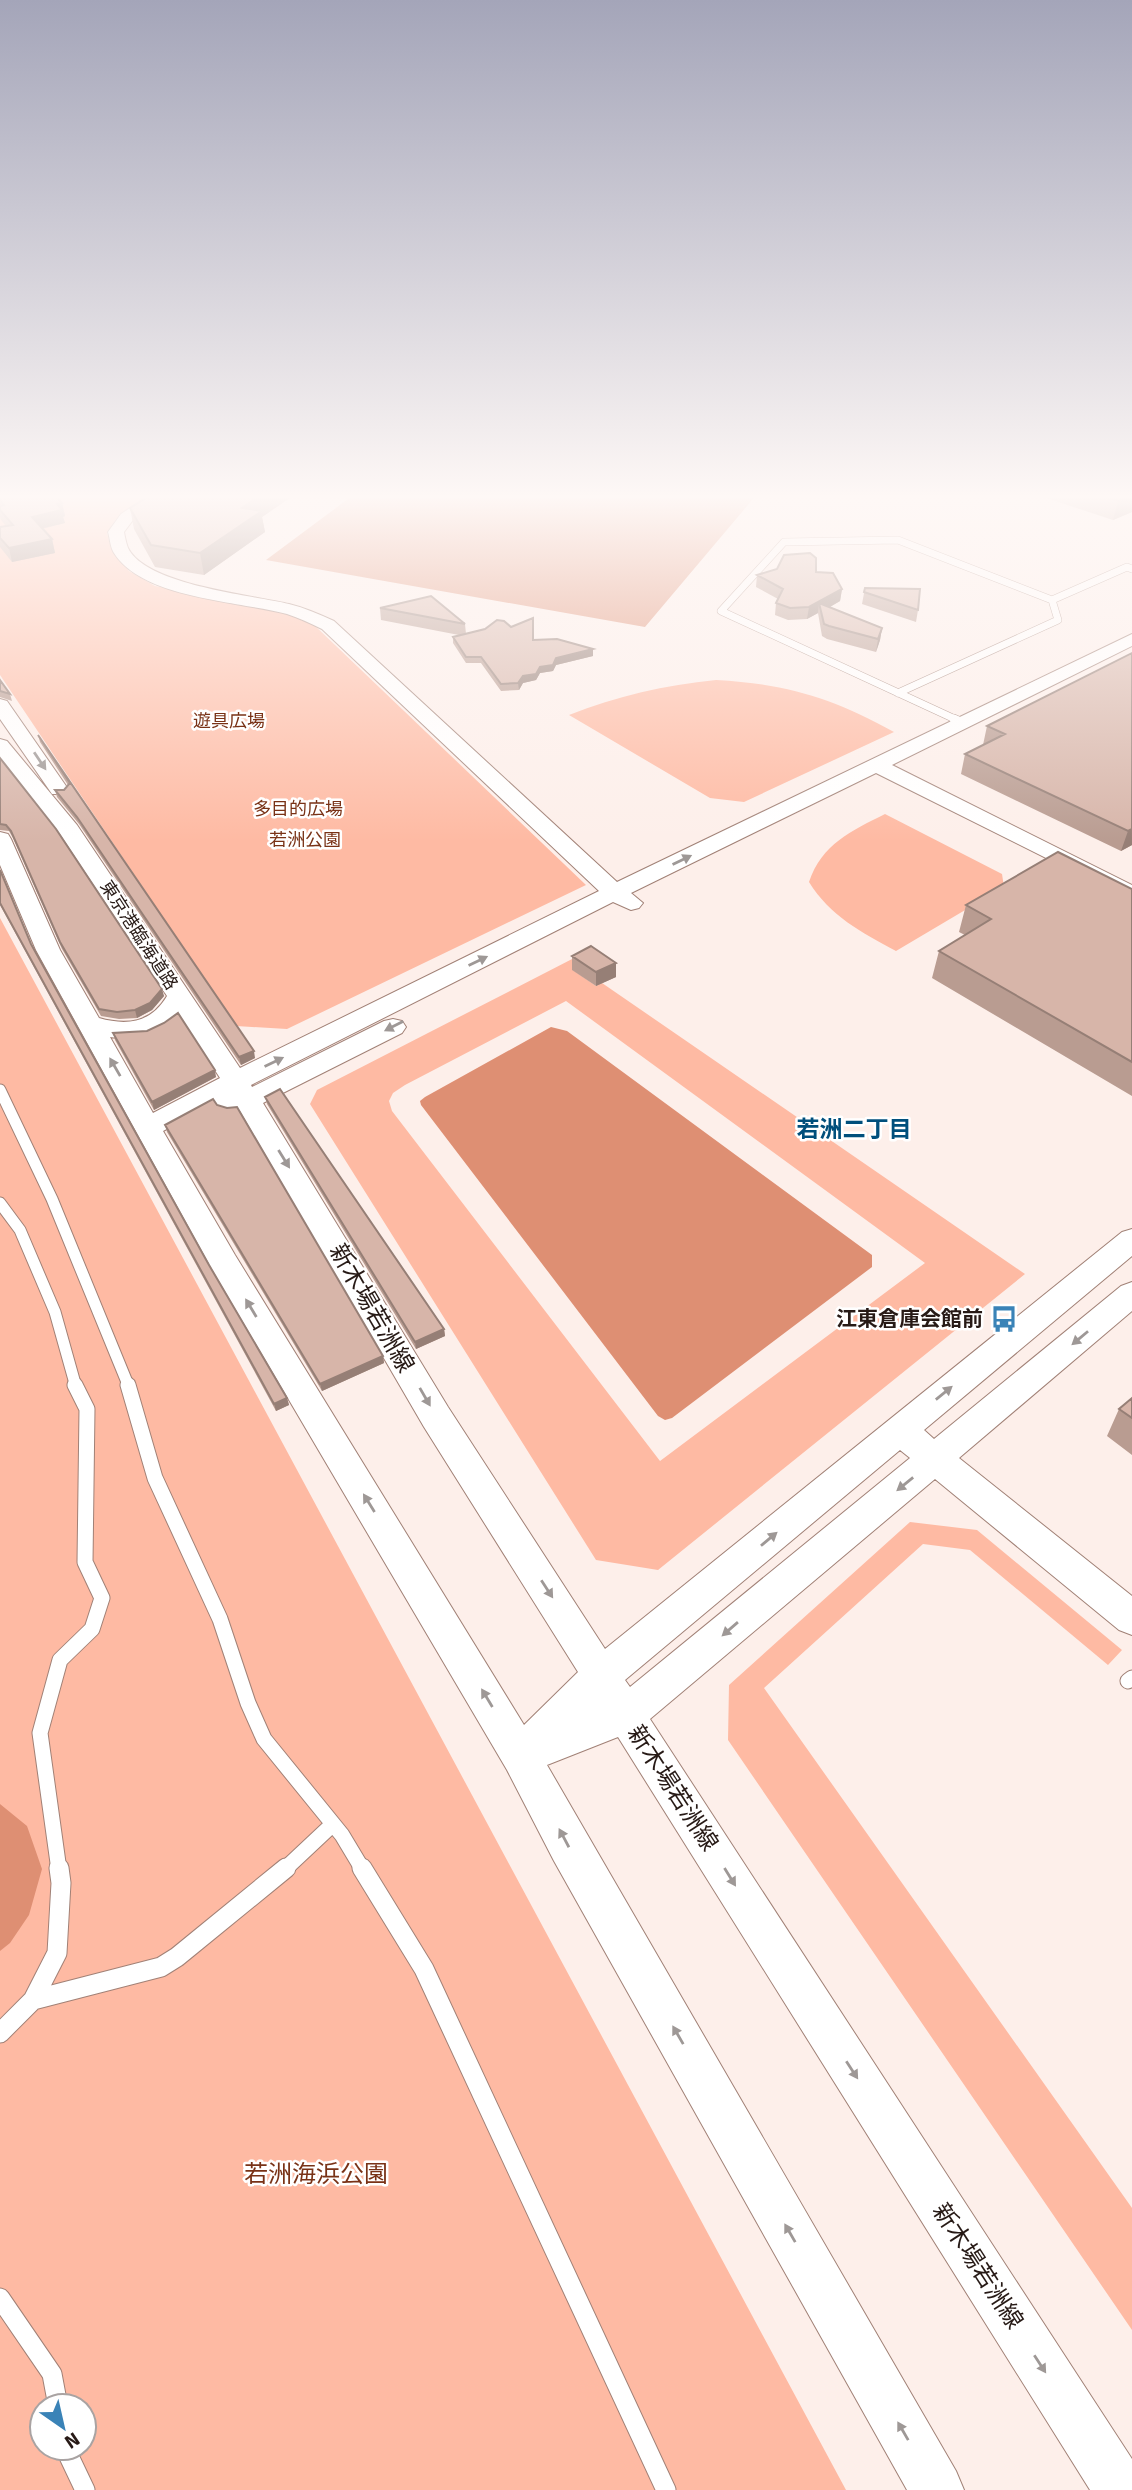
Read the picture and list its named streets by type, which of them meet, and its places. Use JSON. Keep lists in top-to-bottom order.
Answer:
{
  "streets": {
    "street": ["東京港臨海道路", "新木場若洲線"]
  },
  "crossings": [
    ["東京港臨海道路", "新木場若洲線"]
  ],
  "districts": ["若洲二丁目"],
  "parks": [
    "遊具広場",
    "多目的広場",
    "若洲公園",
    "若洲海浜公園"
  ],
  "places": {
    "bus stop": ["江東倉庫会館前"]
  },
  "north": "bottom right"
}
